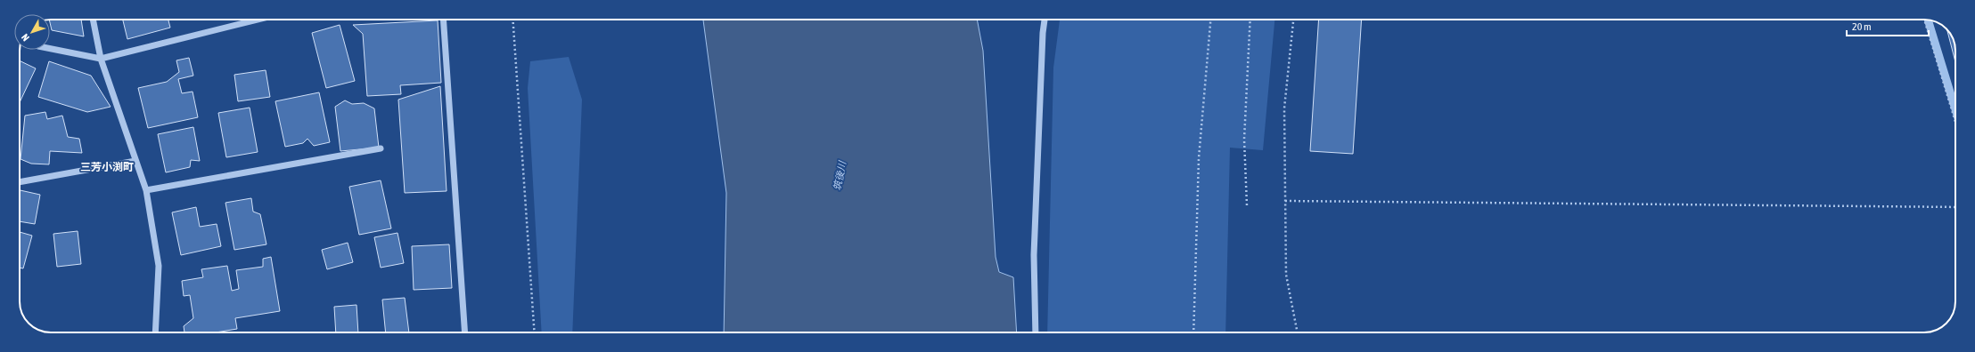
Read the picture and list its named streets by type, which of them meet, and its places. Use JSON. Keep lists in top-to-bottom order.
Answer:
{
  "districts": ["三芳小渕町"],
  "water": ["筑後川"],
  "scale_bar": "20 m",
  "north": "bottom left"
}
